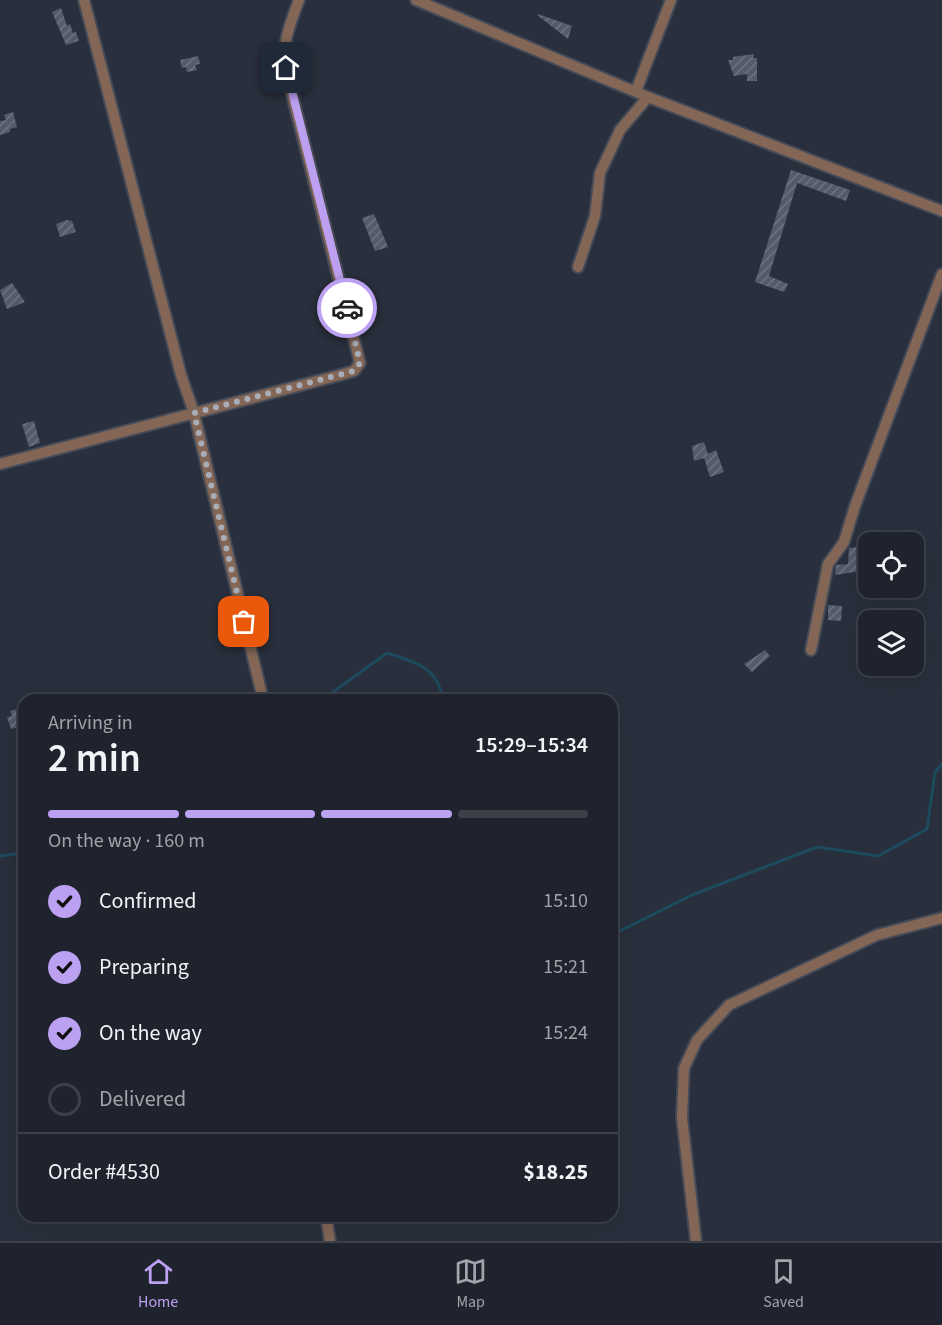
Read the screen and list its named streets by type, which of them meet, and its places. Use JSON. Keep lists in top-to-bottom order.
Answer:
{
  "page": {
    "heading": ["2 min", "Arriving in", "15:29–15:34"],
    "panel": ["Order #4530", "$18.25"],
    "bar": "On the way · 160 m",
    "list": [
      ["Confirmed", "15:10"],
      ["Preparing", "15:21"],
      ["On the way", "15:24"],
      "Delivered"
    ],
    "tabs": ["Home", "Map", "Saved"]
  }
}
